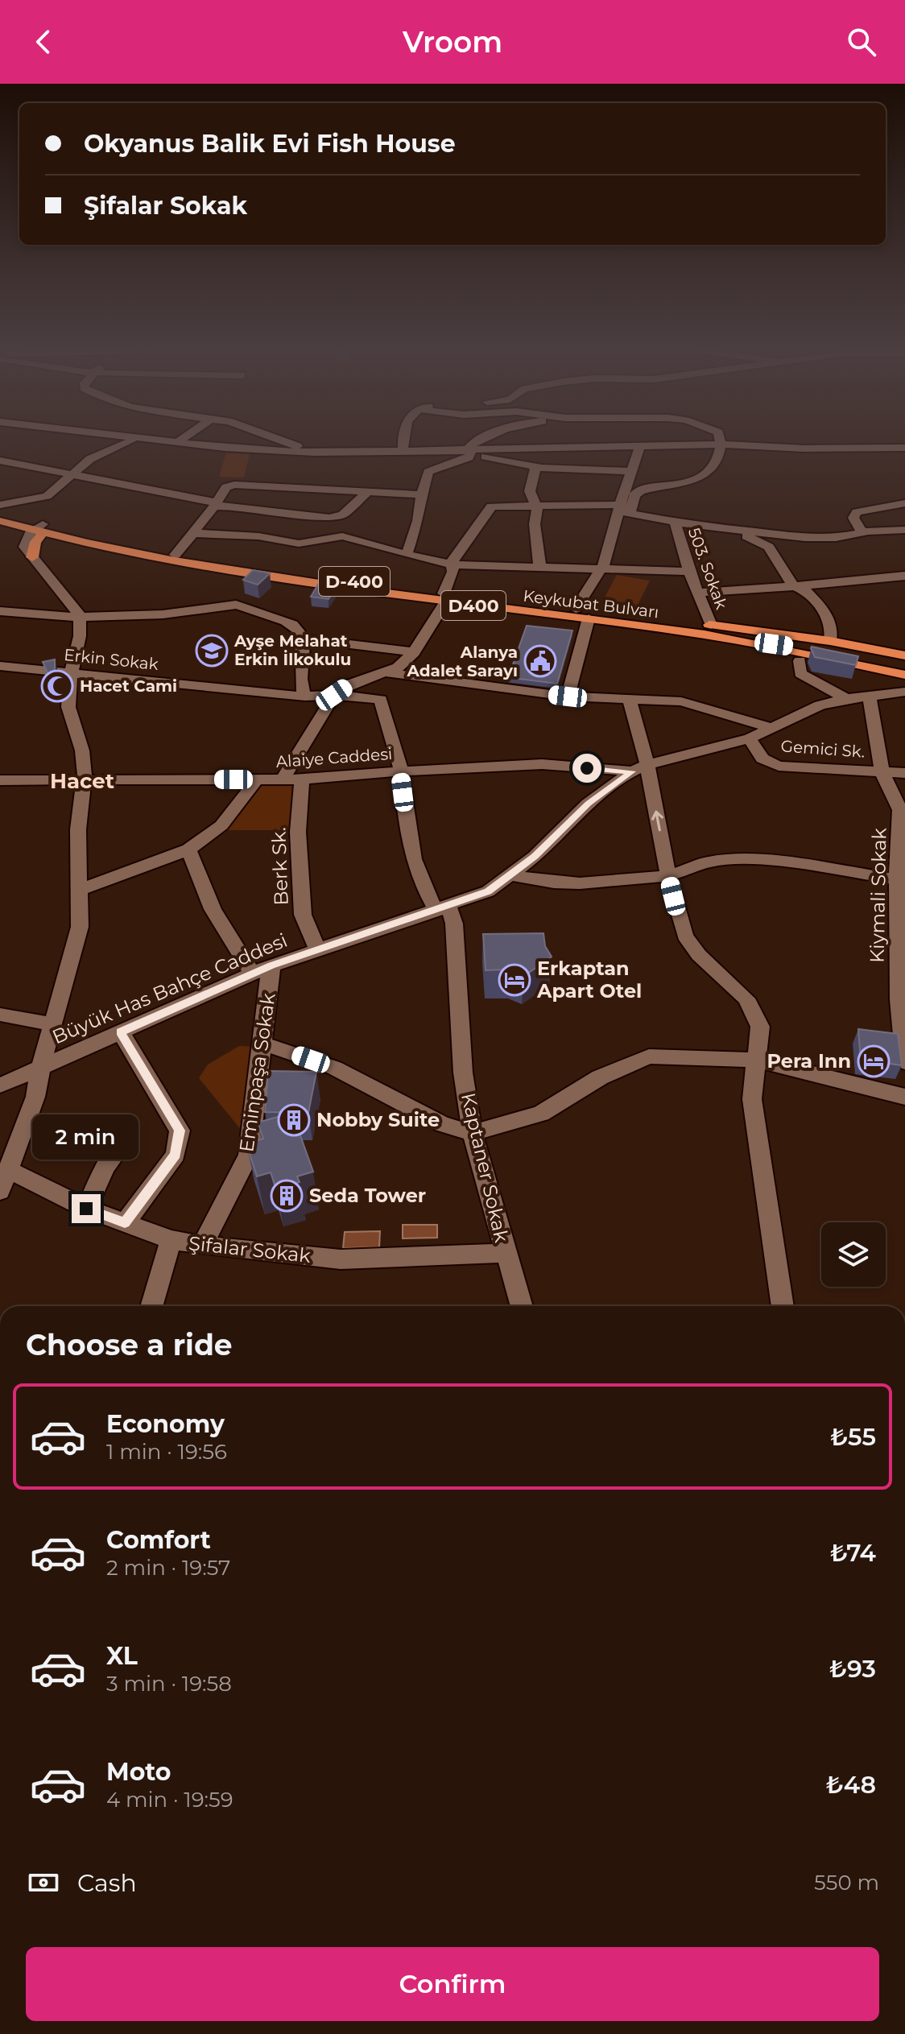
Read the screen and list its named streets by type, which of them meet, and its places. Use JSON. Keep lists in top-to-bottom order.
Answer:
{
  "streets": {
    "highway": ["D-400", "Keykubat Bulvarı", "D400"],
    "street": [
      "503. Sokak",
      "Erkin Sokak",
      "Gemici Sk.",
      "Alaiye Caddesi",
      "Berk Sk.",
      "Kiymali Sokak",
      "Büyük Has Bahçe Caddesi",
      "Eminpaşa Sokak",
      "Kaptaner Sokak",
      "Şifalar Sokak"
    ]
  },
  "crossings": [
    ["503. Sokak", "Keykubat Bulvarı"],
    ["503. Sokak", "D400"],
    ["Keykubat Bulvarı", "D400"],
    ["Erkin Sokak", "Alaiye Caddesi"],
    ["Erkin Sokak", "Kaptaner Sokak"],
    ["Gemici Sk.", "Kiymali Sokak"],
    ["Gemici Sk.", "Büyük Has Bahçe Caddesi"],
    ["Alaiye Caddesi", "Berk Sk."],
    ["Alaiye Caddesi", "Büyük Has Bahçe Caddesi"],
    ["Alaiye Caddesi", "Kaptaner Sokak"],
    ["Berk Sk.", "Büyük Has Bahçe Caddesi"],
    ["Kiymali Sokak", "Büyük Has Bahçe Caddesi"],
    ["Büyük Has Bahçe Caddesi", "Eminpaşa Sokak"],
    ["Büyük Has Bahçe Caddesi", "Kaptaner Sokak"],
    ["Eminpaşa Sokak", "Şifalar Sokak"],
    ["Kaptaner Sokak", "Şifalar Sokak"]
  ],
  "districts": ["Hacet"],
  "places": {
    "school or university": ["Ayşe Melahat Erkin İlkokulu"],
    "public building": ["Alanya Adalet Sarayı"],
    "mosque": ["Hacet Cami"],
    "hotel": ["Erkaptan Apart Otel", "Pera Inn"],
    "building": ["Nobby Suite", "Seda Tower"]
  },
  "page": {
    "header": "Vroom",
    "banner": ["Okyanus Balik Evi Fish House", "Şifalar Sokak"],
    "bubble": "2 min",
    "heading": "Choose a ride",
    "list": [
      {
        "name": "Economy",
        "note": "1 min · 19:56",
        "value": "₺55"
      },
      {
        "name": "Comfort",
        "note": "2 min · 19:57",
        "value": "₺74"
      },
      {
        "name": "XL",
        "note": "3 min · 19:58",
        "value": "₺93"
      },
      {
        "name": "Moto",
        "note": "4 min · 19:59",
        "value": "₺48"
      }
    ],
    "pay": ["Cash", "550 m"],
    "buttons": "Confirm"
  }
}
